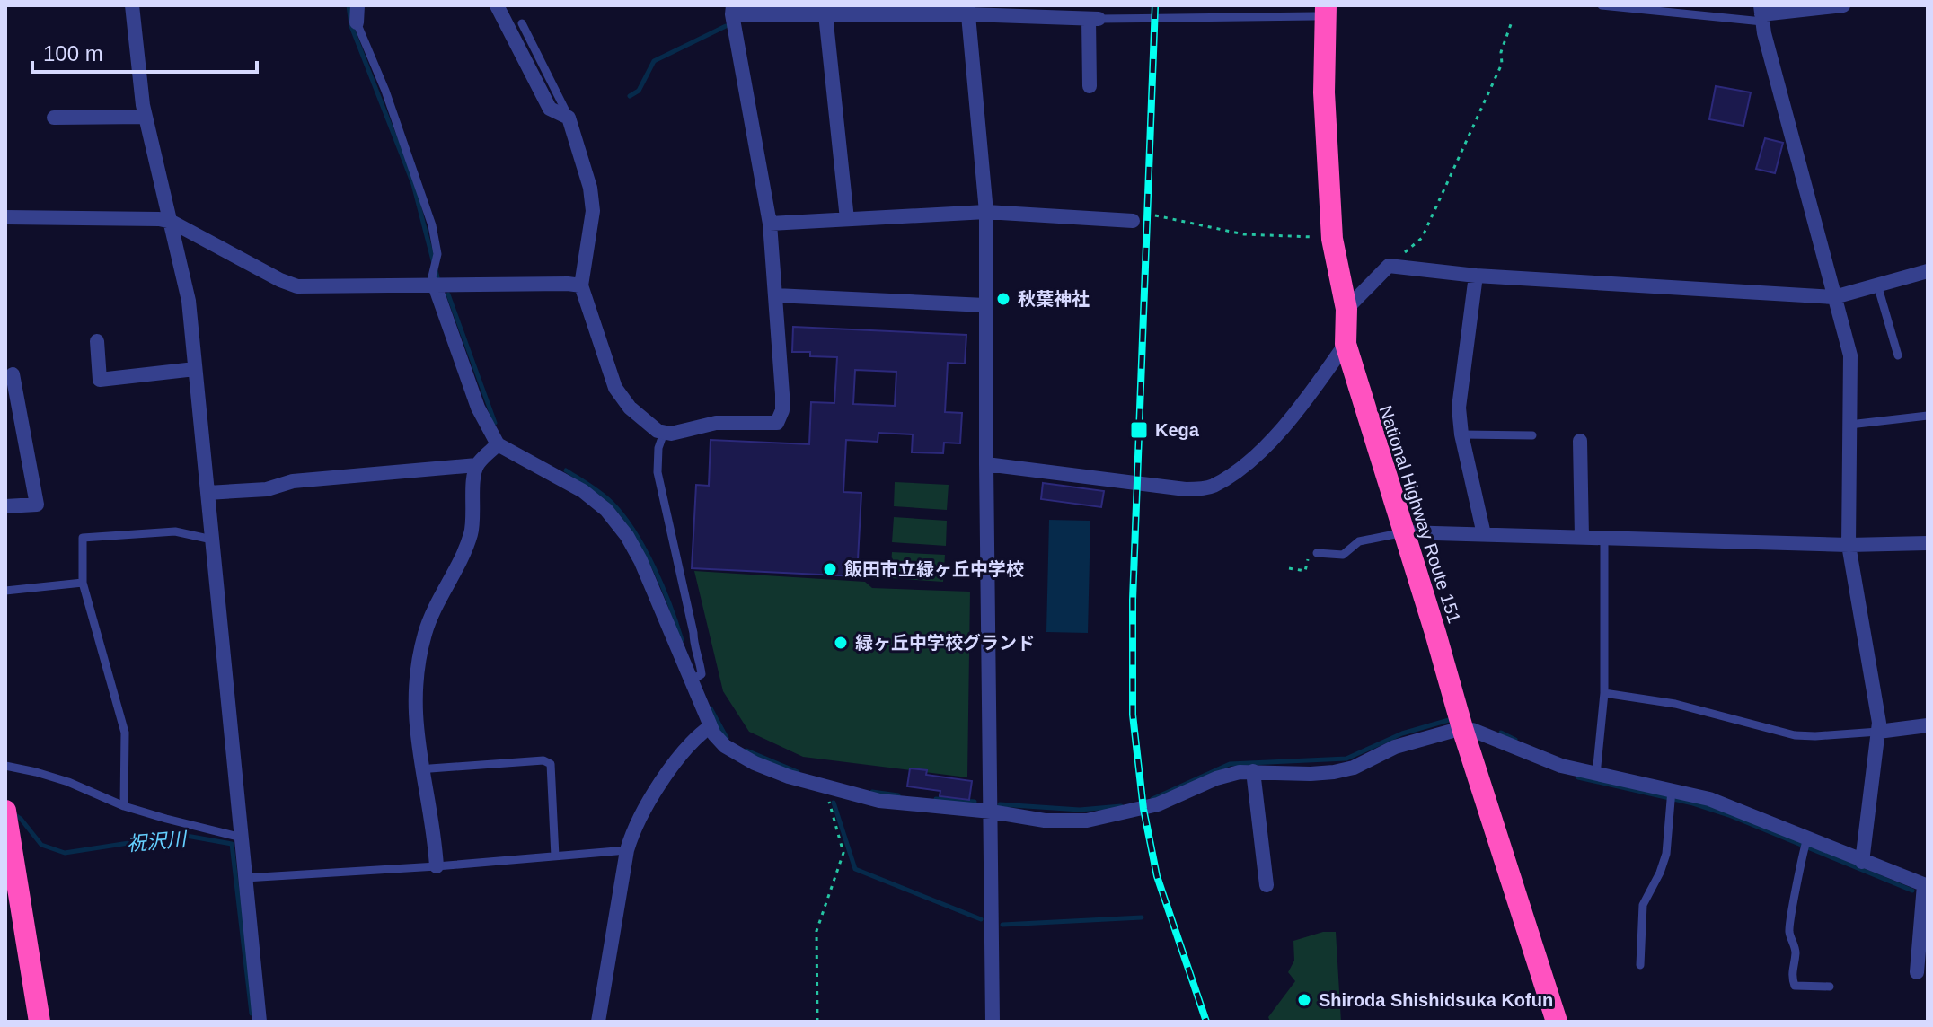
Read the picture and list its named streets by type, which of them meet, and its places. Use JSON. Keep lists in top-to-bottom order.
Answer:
{
  "streets": {
    "highway": ["National Highway Route 151"]
  },
  "water": ["祝沢川"],
  "places": {
    "other": [
      "秋葉神社",
      "飯田市立緑ヶ丘中学校",
      "緑ヶ丘中学校グランド",
      "Shiroda Shishidsuka Kofun"
    ],
    "transit": ["Kega"]
  },
  "scale_bar": "100 m"
}
